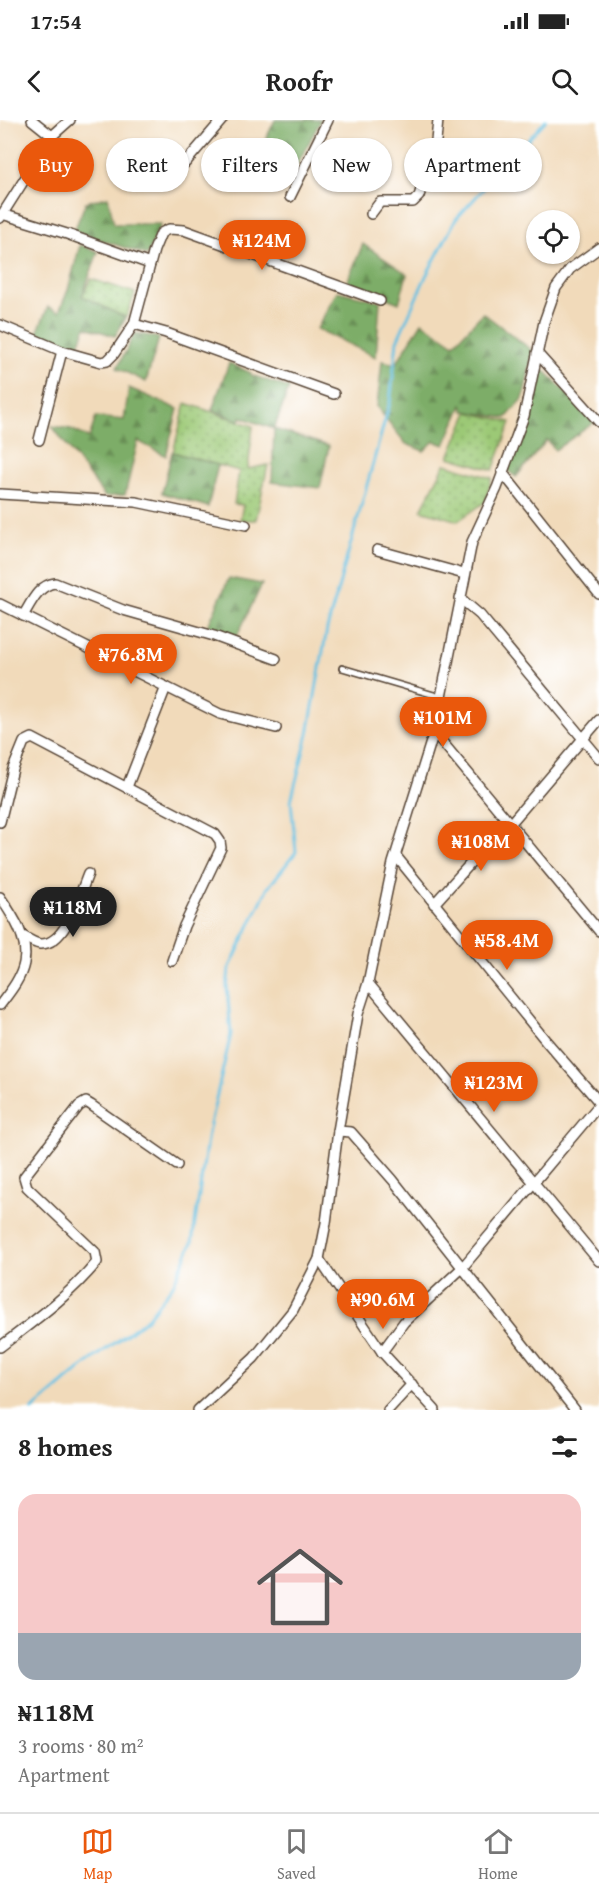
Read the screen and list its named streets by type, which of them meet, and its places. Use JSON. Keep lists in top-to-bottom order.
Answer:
{
  "page": {
    "status": "17:54",
    "header": "Roofr",
    "chip": [
      "Buy",
      "Rent",
      "Filters",
      "New",
      "Apartment"
    ],
    "price": [
      "₦124M",
      "₦76.8M",
      "₦101M",
      "₦108M",
      "₦118M",
      "₦58.4M",
      "₦123M",
      "₦90.6M"
    ],
    "heading": "8 homes",
    "list": [
      {
        "name": "₦118M",
        "note": "3 rooms · 80 m² · Apartment"
      }
    ],
    "tabs": ["Map", "Saved", "Home"]
  }
}
